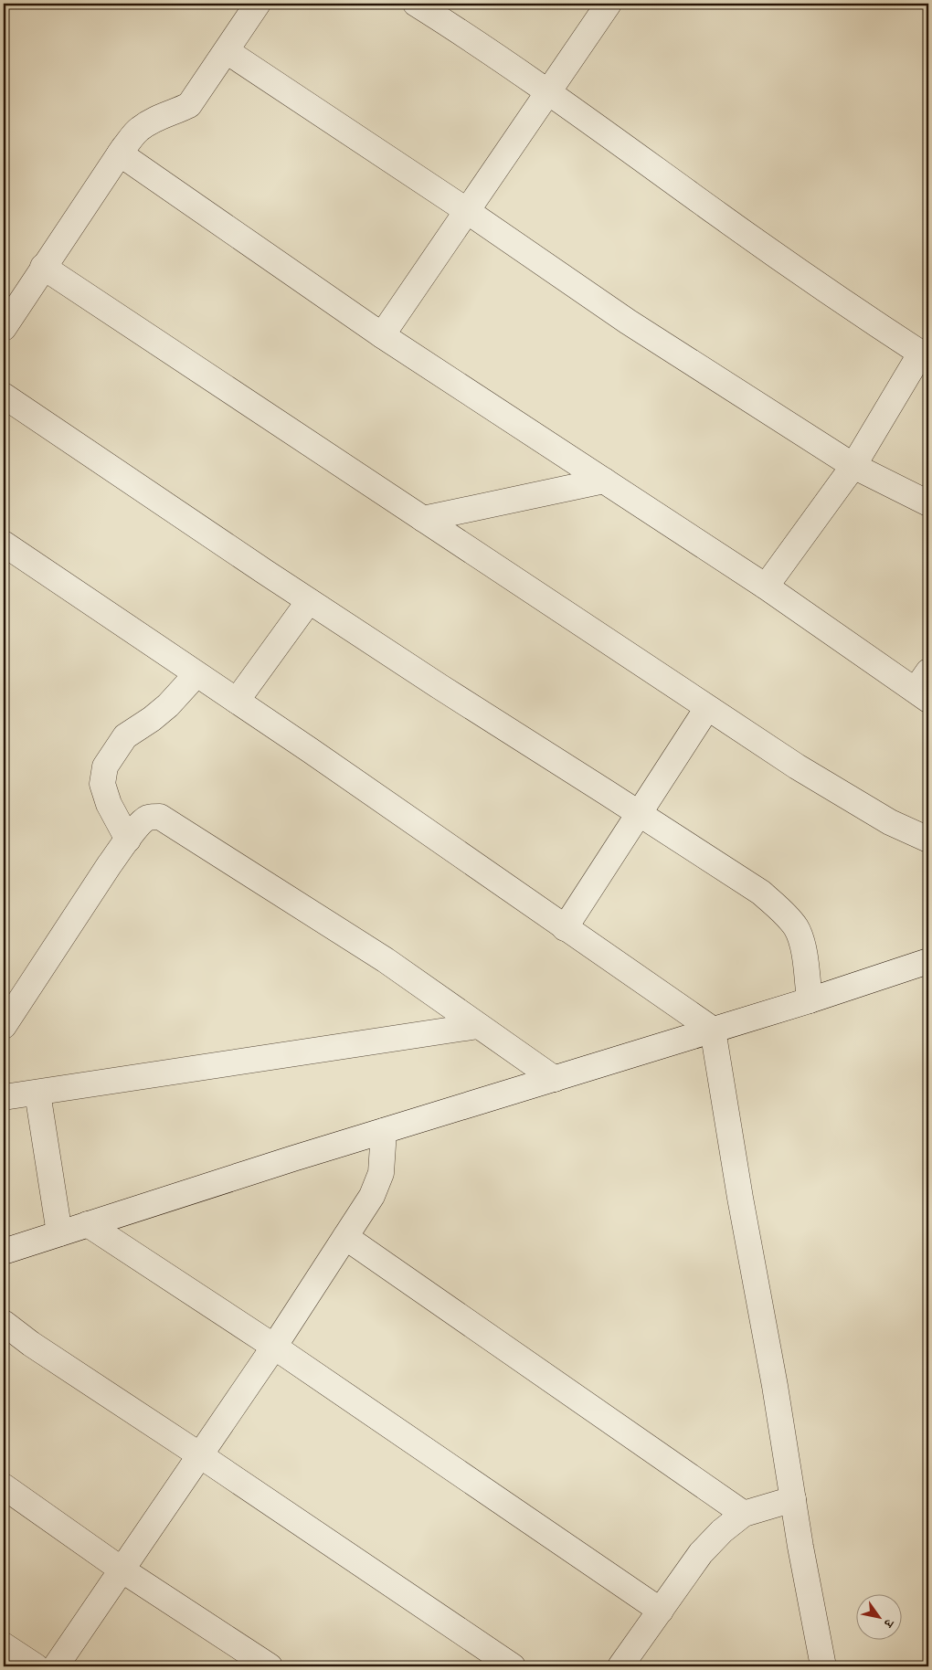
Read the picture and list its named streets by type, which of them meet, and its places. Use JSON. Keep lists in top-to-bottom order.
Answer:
{
  "north": "bottom right"
}
